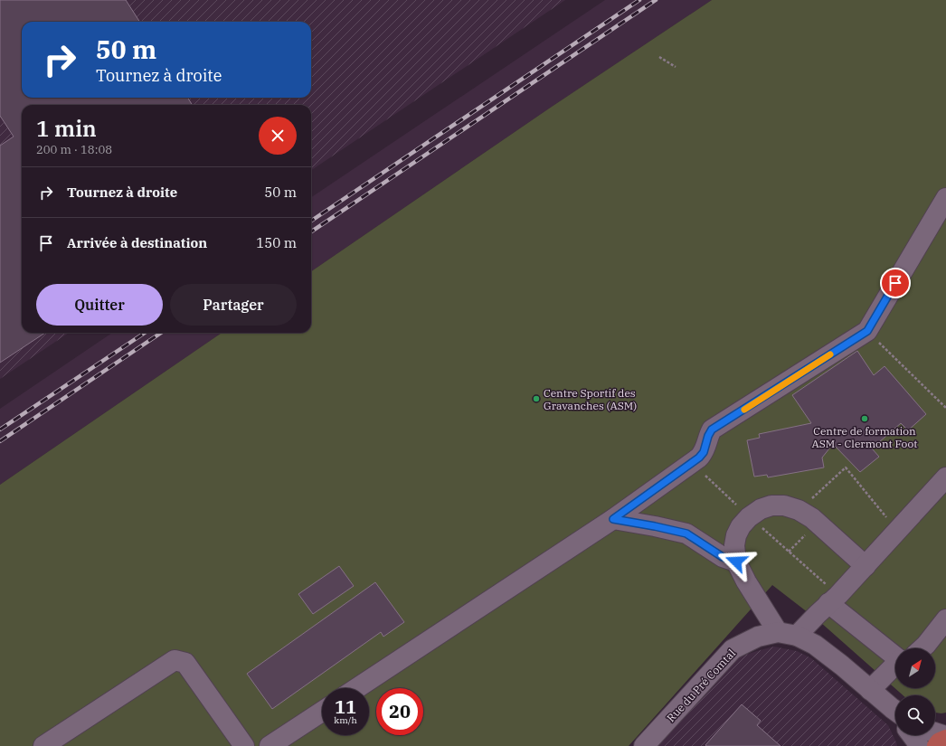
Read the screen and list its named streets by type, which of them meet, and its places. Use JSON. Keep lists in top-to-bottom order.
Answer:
{
  "streets": {
    "street": ["Rue du Pré Comtal"]
  },
  "places": ["Centre Sportif des Gravanches (ASM)", "Centre de formation ASM - Clermont Foot"],
  "north": "top right",
  "page": {
    "turn": ["50 m", "Tournez à droite"],
    "heading": ["1 min", "200 m · 18:08"],
    "list": [
      {
        "name": "Tournez à droite",
        "value": "50 m"
      },
      {
        "name": "Arrivée à destination",
        "value": "150 m"
      }
    ],
    "buttons": ["Quitter", "Partager"],
    "speed": "11 km/h",
    "limit": "20"
  }
}
